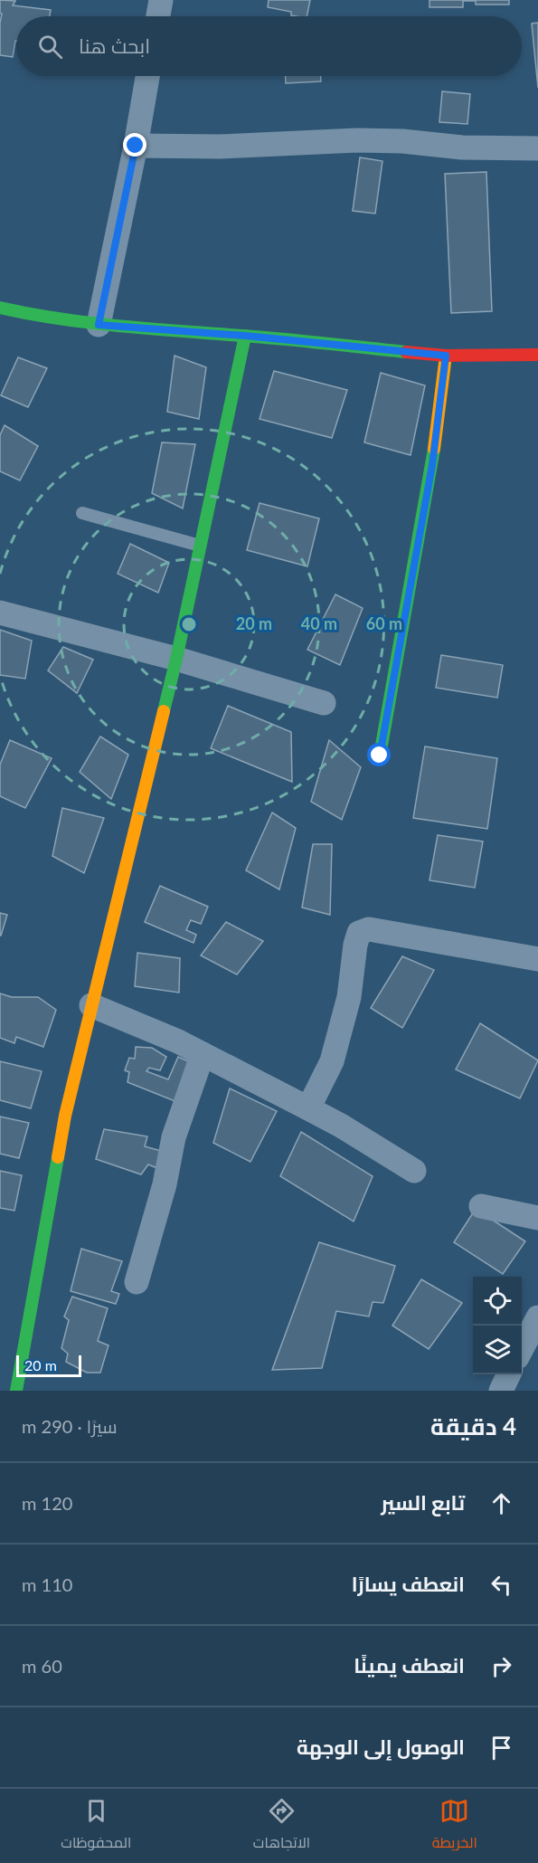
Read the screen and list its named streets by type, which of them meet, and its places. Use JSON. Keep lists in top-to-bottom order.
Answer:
{
  "scale_bar": "20 m",
  "page": {
    "search": "ابحث هنا",
    "scale": "20 m",
    "heading": ["4 دقيقة", "سيرًا · 290 m"],
    "list": [
      ["تابع السير", "120 m"],
      ["انعطف يسارًا", "110 m"],
      ["انعطف يمينًا", "60 m"],
      "الوصول إلى الوجهة"
    ],
    "nav": ["الخريطة", "الاتجاهات", "المحفوظات"]
  },
  "rings": ["20 m", "40 m", "60 m"]
}
